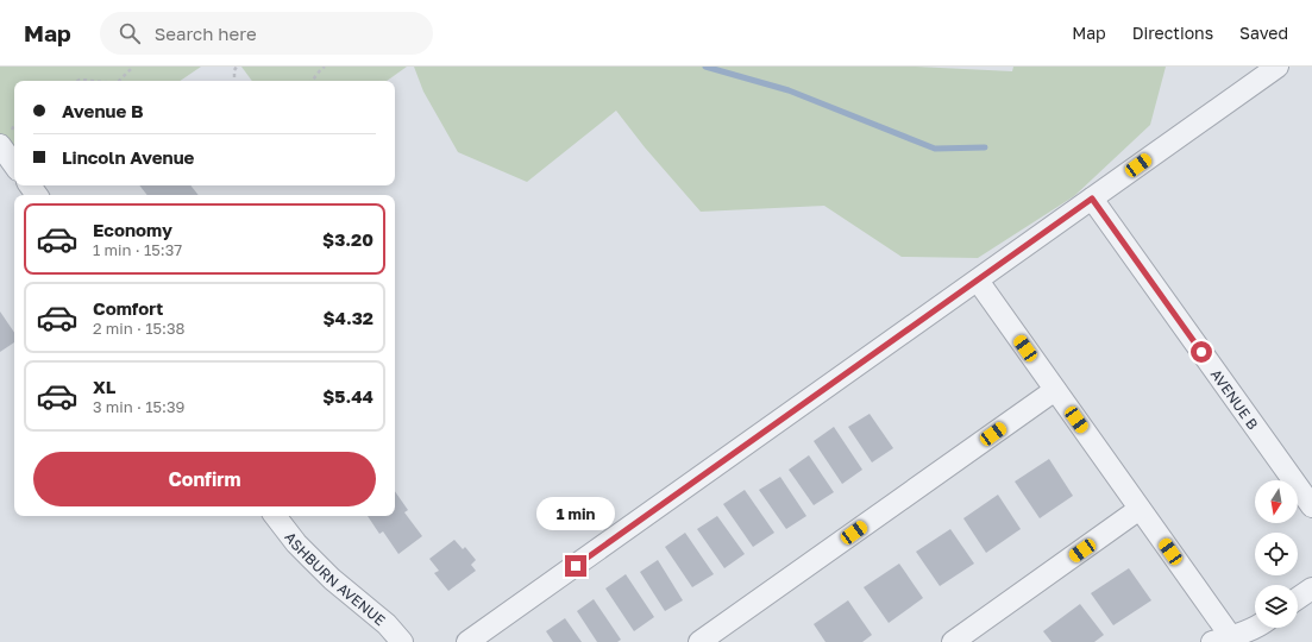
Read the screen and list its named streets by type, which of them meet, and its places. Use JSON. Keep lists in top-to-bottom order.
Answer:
{
  "streets": {
    "street": ["AVENUE B", "ASHBURN AVENUE"]
  },
  "north": "bottom",
  "page": {
    "header": "Map",
    "search": "Search here",
    "nav": ["Map", "Directions", "Saved"],
    "banner": ["Avenue B", "Lincoln Avenue"],
    "list": [
      {
        "name": "Economy",
        "note": "1 min · 15:37",
        "value": "$3.20"
      },
      {
        "name": "Comfort",
        "note": "2 min · 15:38",
        "value": "$4.32"
      },
      {
        "name": "XL",
        "note": "3 min · 15:39",
        "value": "$5.44"
      }
    ],
    "buttons": "Confirm",
    "bubble": "1 min"
  }
}
